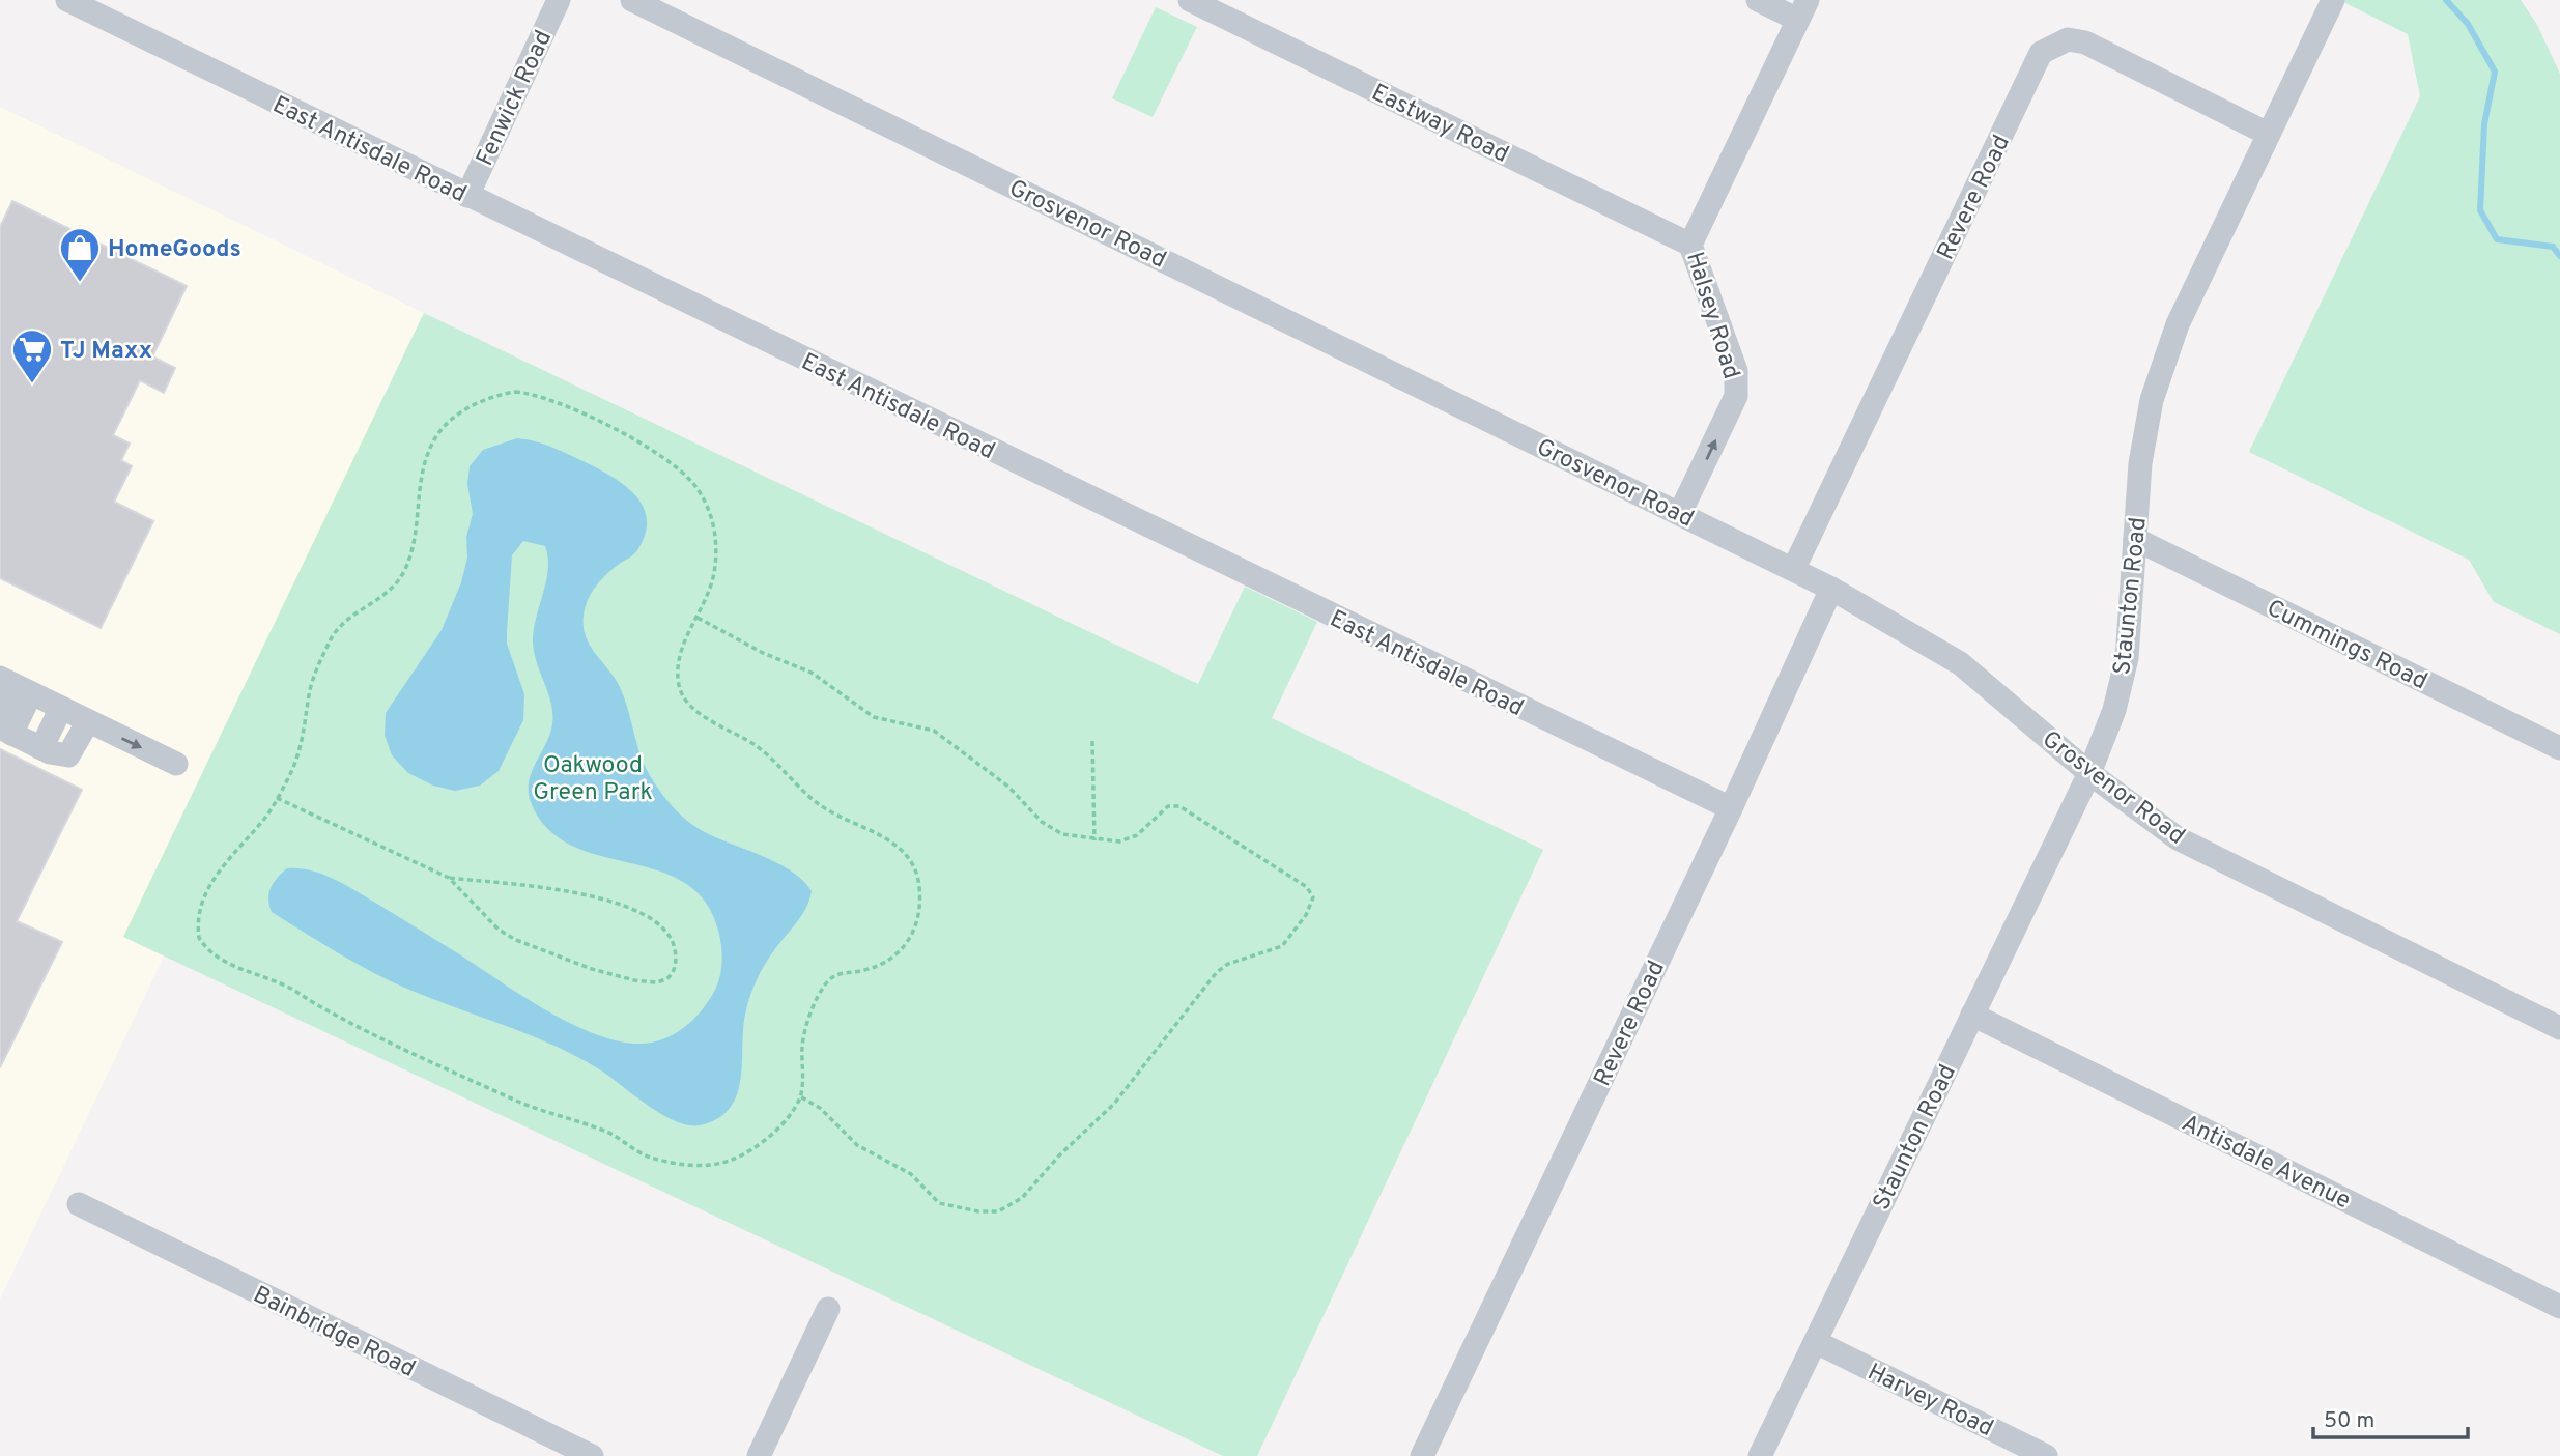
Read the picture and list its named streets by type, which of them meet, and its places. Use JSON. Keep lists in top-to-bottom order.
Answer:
{
  "streets": {
    "street": [
      "Fenwick Road",
      "Eastway Road",
      "East Antisdale Road",
      "Revere Road",
      "Grosvenor Road",
      "Halsey Road",
      "Staunton Road",
      "Cummings Road",
      "Antisdale Avenue",
      "Bainbridge Road",
      "Harvey Road"
    ]
  },
  "crossings": [
    ["Fenwick Road", "East Antisdale Road"],
    ["Eastway Road", "Halsey Road"],
    ["East Antisdale Road", "Revere Road"],
    ["Revere Road", "Grosvenor Road"],
    ["Revere Road", "Staunton Road"],
    ["Grosvenor Road", "Halsey Road"],
    ["Grosvenor Road", "Staunton Road"],
    ["Staunton Road", "Cummings Road"],
    ["Staunton Road", "Antisdale Avenue"],
    ["Staunton Road", "Harvey Road"]
  ],
  "one_way": ["Halsey Road"],
  "parks": ["Oakwood Green Park"],
  "places": {
    "shop": ["HomeGoods"],
    "supermarket": ["TJ Maxx"]
  },
  "scale_bar": "50 m"
}
